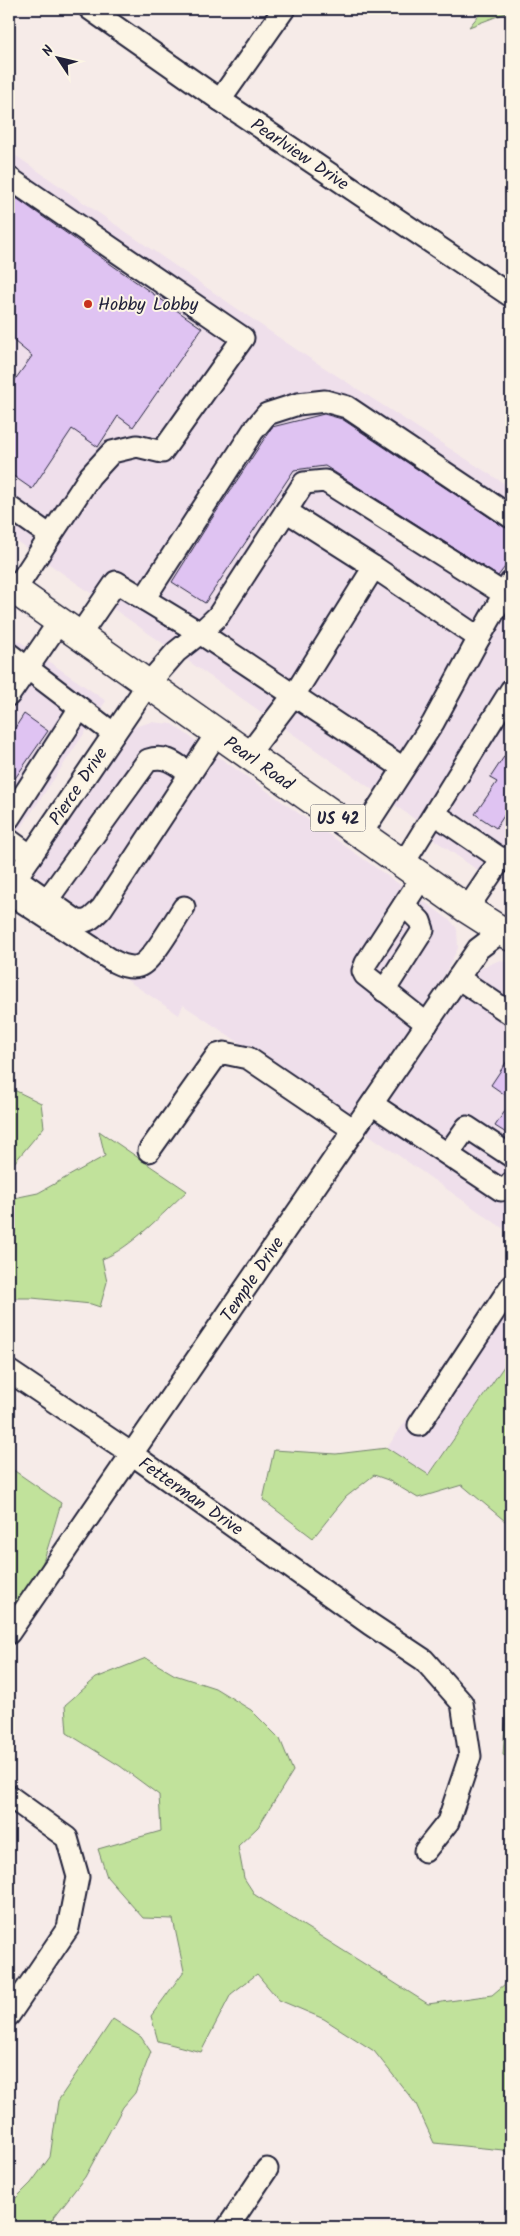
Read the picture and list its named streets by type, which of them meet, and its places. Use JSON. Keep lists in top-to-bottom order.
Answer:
{
  "streets": {
    "main road": ["Pearl Road", "US 42"],
    "street": [
      "Pearlview Drive",
      "Pierce Drive",
      "Temple Drive",
      "Fetterman Drive"
    ]
  },
  "crossings": [
    ["Pearl Road", "Pierce Drive"],
    ["Pearl Road", "Temple Drive"],
    ["Temple Drive", "Fetterman Drive"]
  ],
  "places": ["Hobby Lobby"],
  "north": "top left"
}
